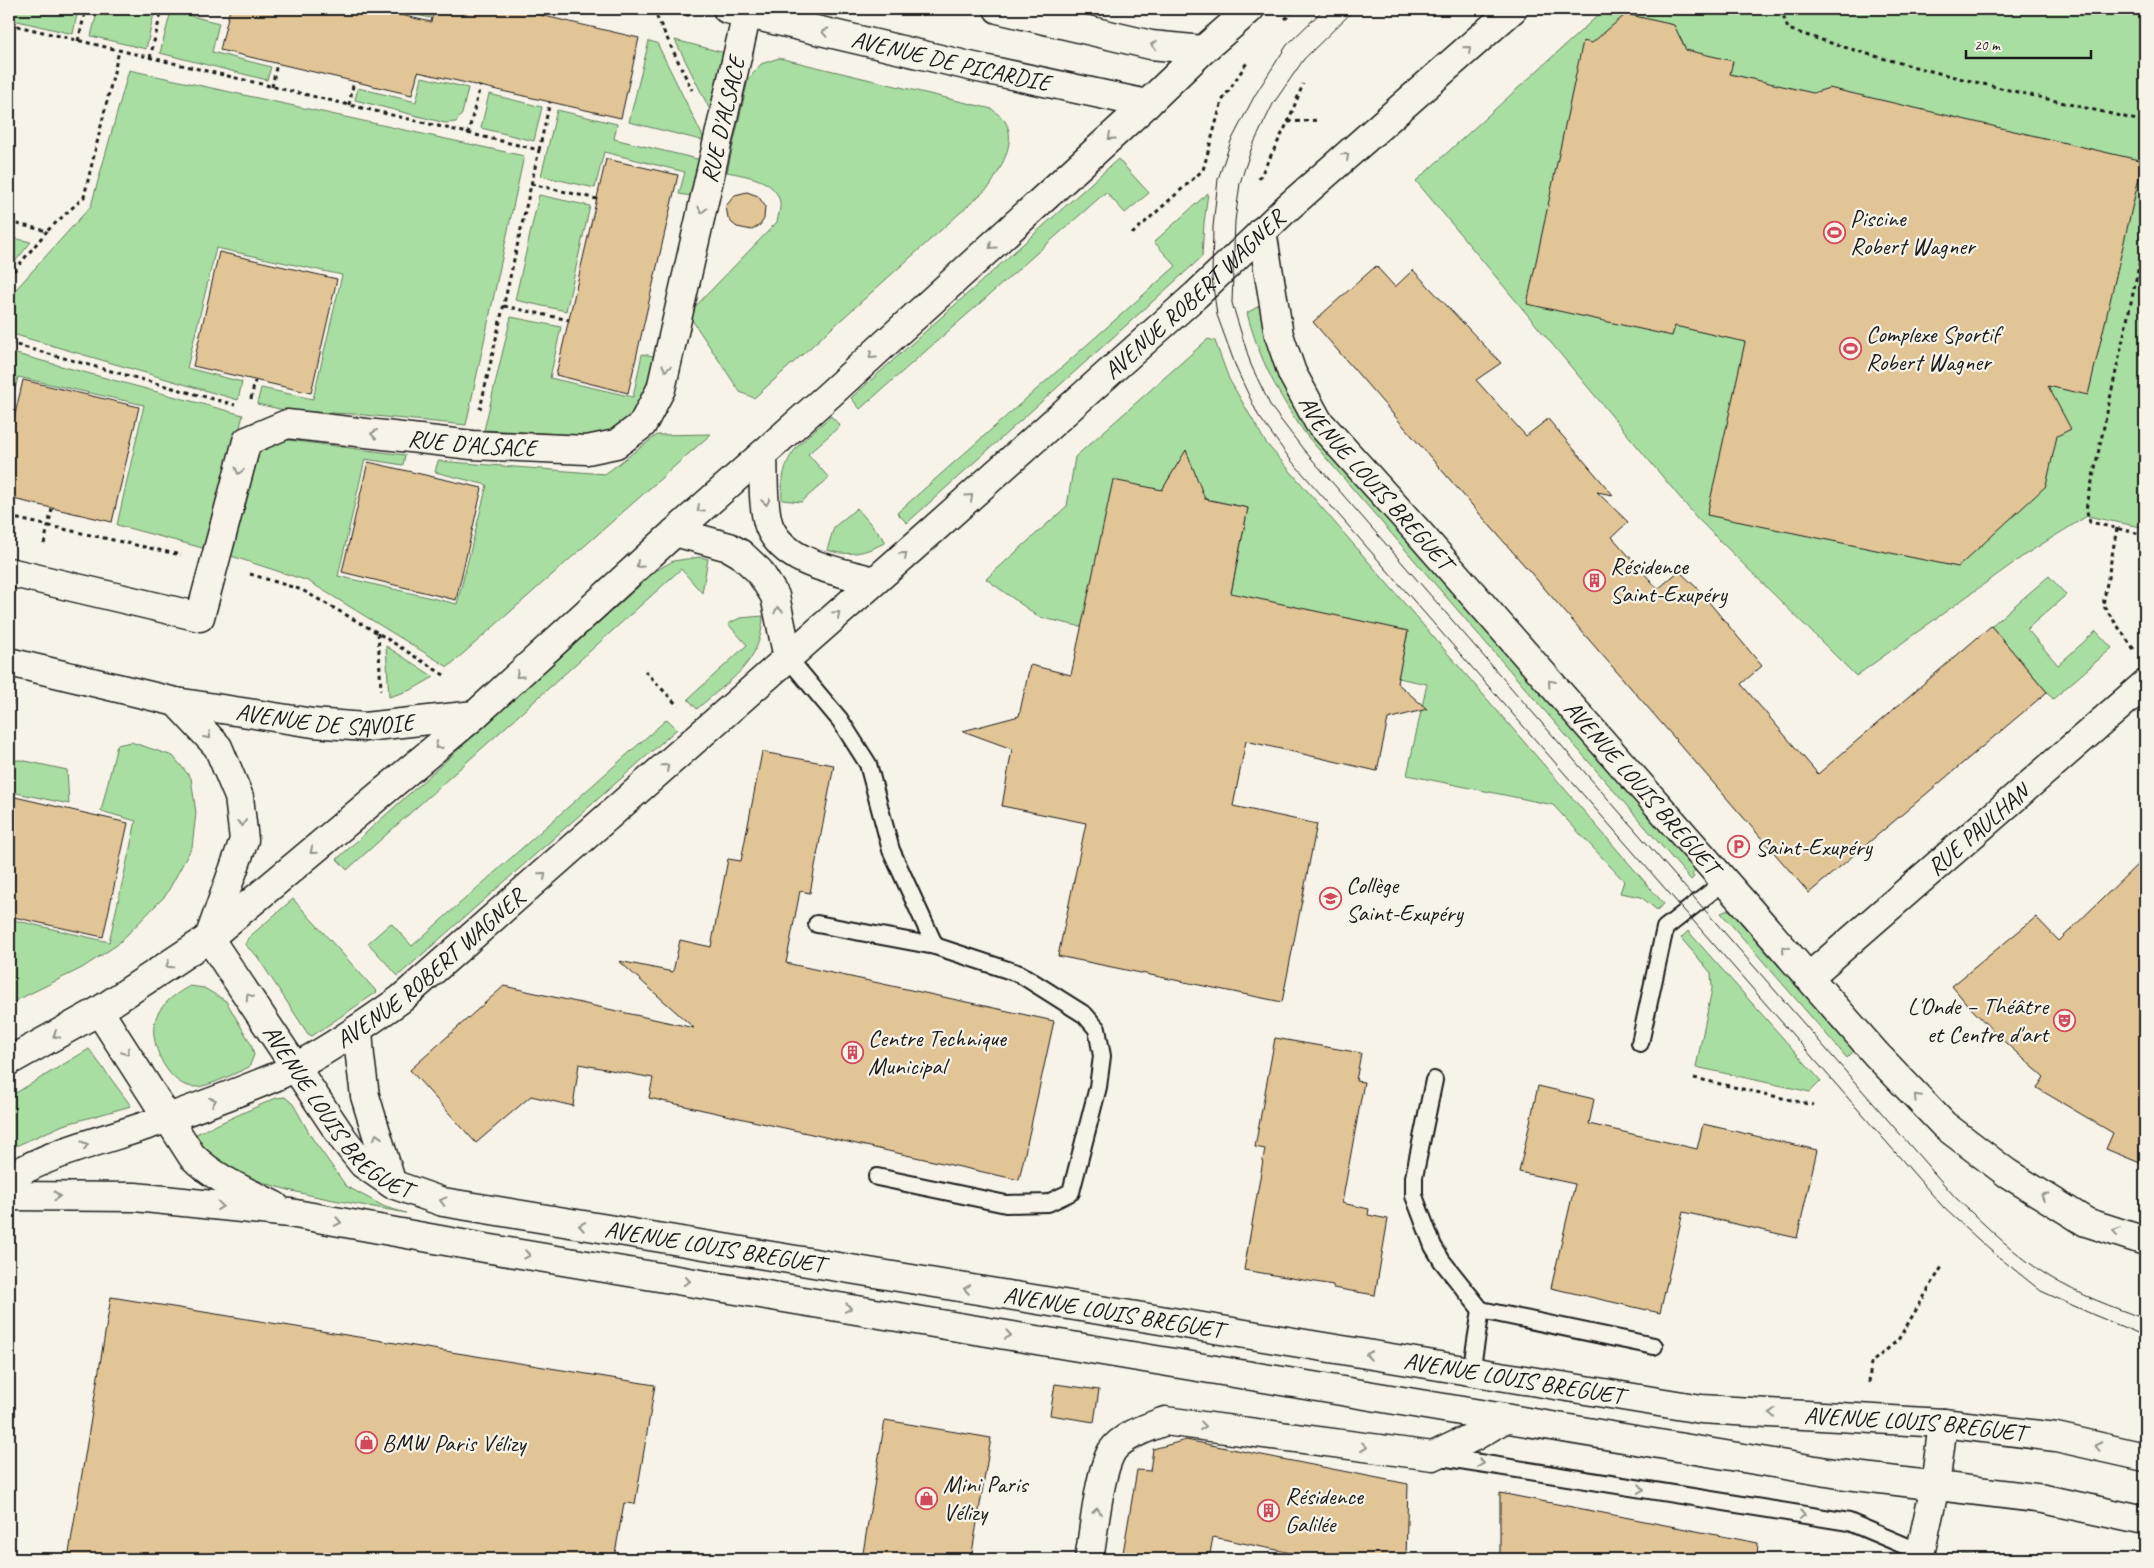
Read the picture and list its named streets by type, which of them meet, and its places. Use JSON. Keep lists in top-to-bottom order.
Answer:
{
  "streets": {
    "main road": [
      "AVENUE DE PICARDIE",
      "RUE D'ALSACE",
      "AVENUE ROBERT WAGNER",
      "AVENUE LOUIS BREGUET",
      "AVENUE DE SAVOIE",
      "RUE PAULHAN"
    ]
  },
  "crossings": [
    ["AVENUE DE PICARDIE", "RUE D'ALSACE"],
    ["AVENUE ROBERT WAGNER", "AVENUE LOUIS BREGUET"],
    ["AVENUE LOUIS BREGUET", "AVENUE DE SAVOIE"],
    ["AVENUE LOUIS BREGUET", "RUE PAULHAN"]
  ],
  "places": {
    "sports": ["Piscine Robert Wagner", "Complexe Sportif Robert Wagner"],
    "building": ["Résidence Saint-Exupéry", "Centre Technique Municipal", "Résidence Galilée"],
    "parking": ["Saint-Exupéry"],
    "school or university": ["Collège Saint-Exupéry"],
    "theatre": ["L'Onde – Théâtre et Centre d'art"],
    "shop": ["BMW Paris Vélizy", "Mini Paris Vélizy"]
  },
  "scale_bar": "20 m"
}
